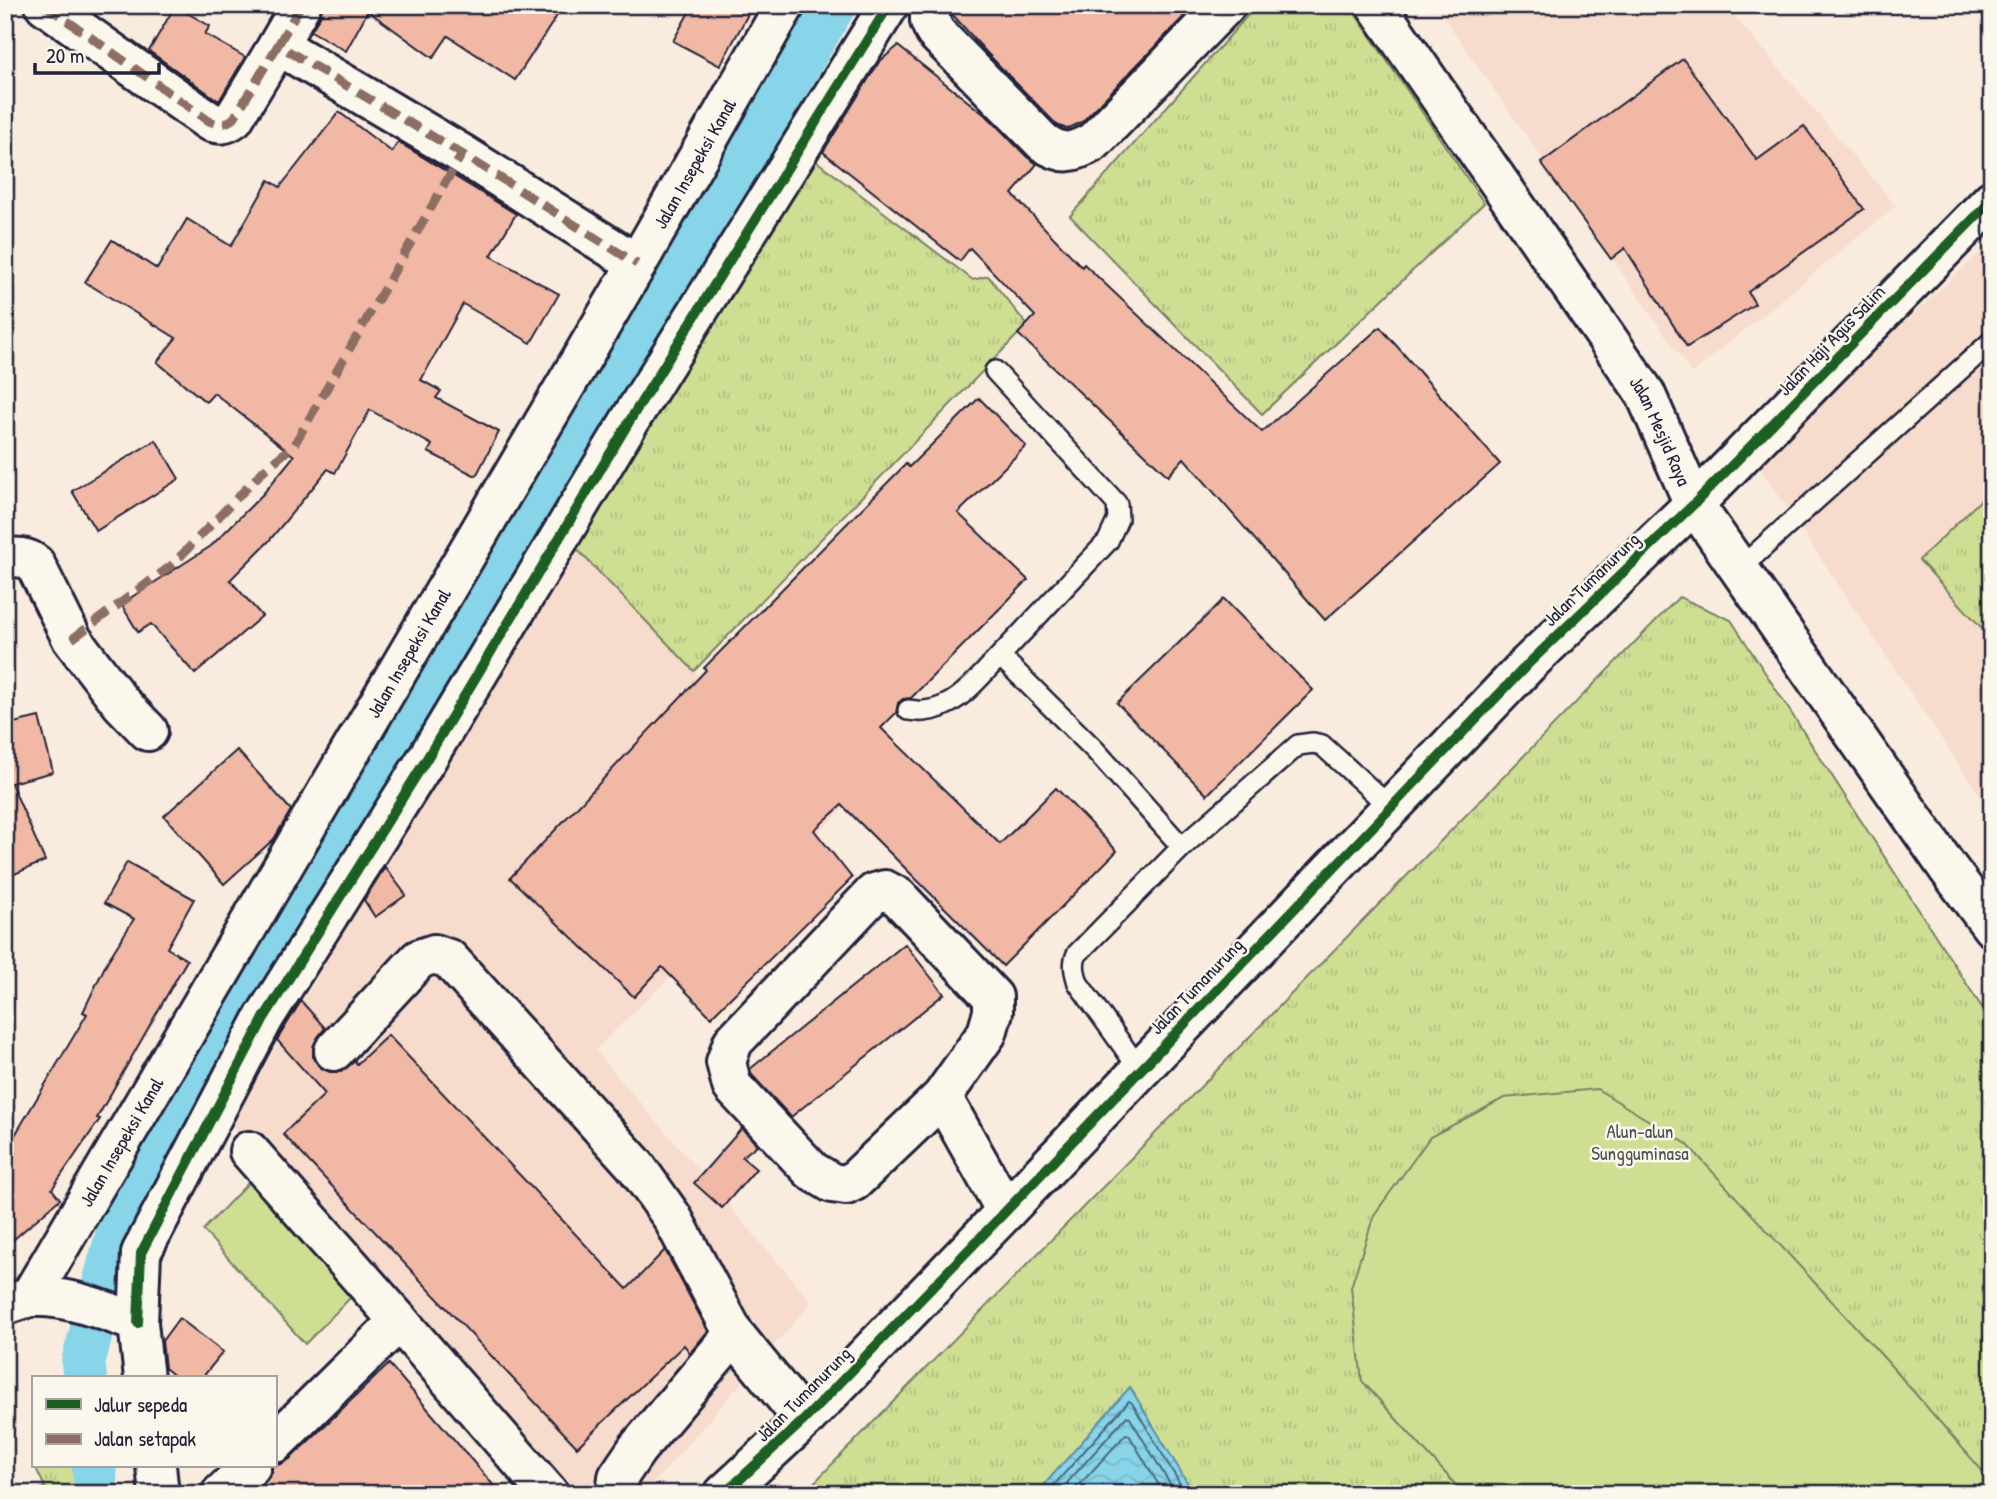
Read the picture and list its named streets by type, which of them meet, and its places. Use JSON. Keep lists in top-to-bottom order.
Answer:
{
  "streets": {
    "street": [
      "Jalan Insepeksi Kanal",
      "Jalan Haji Agus Salim",
      "Jalan Mesjid Raya",
      "Jalan Tumanurung"
    ]
  },
  "crossings": [
    ["Jalan Haji Agus Salim", "Jalan Mesjid Raya"],
    ["Jalan Haji Agus Salim", "Jalan Tumanurung"],
    ["Jalan Mesjid Raya", "Jalan Tumanurung"]
  ],
  "parks": ["Alun-alun Sungguminasa"],
  "legend": ["Jalur sepeda", "Jalan setapak"],
  "scale_bar": "20 m"
}
